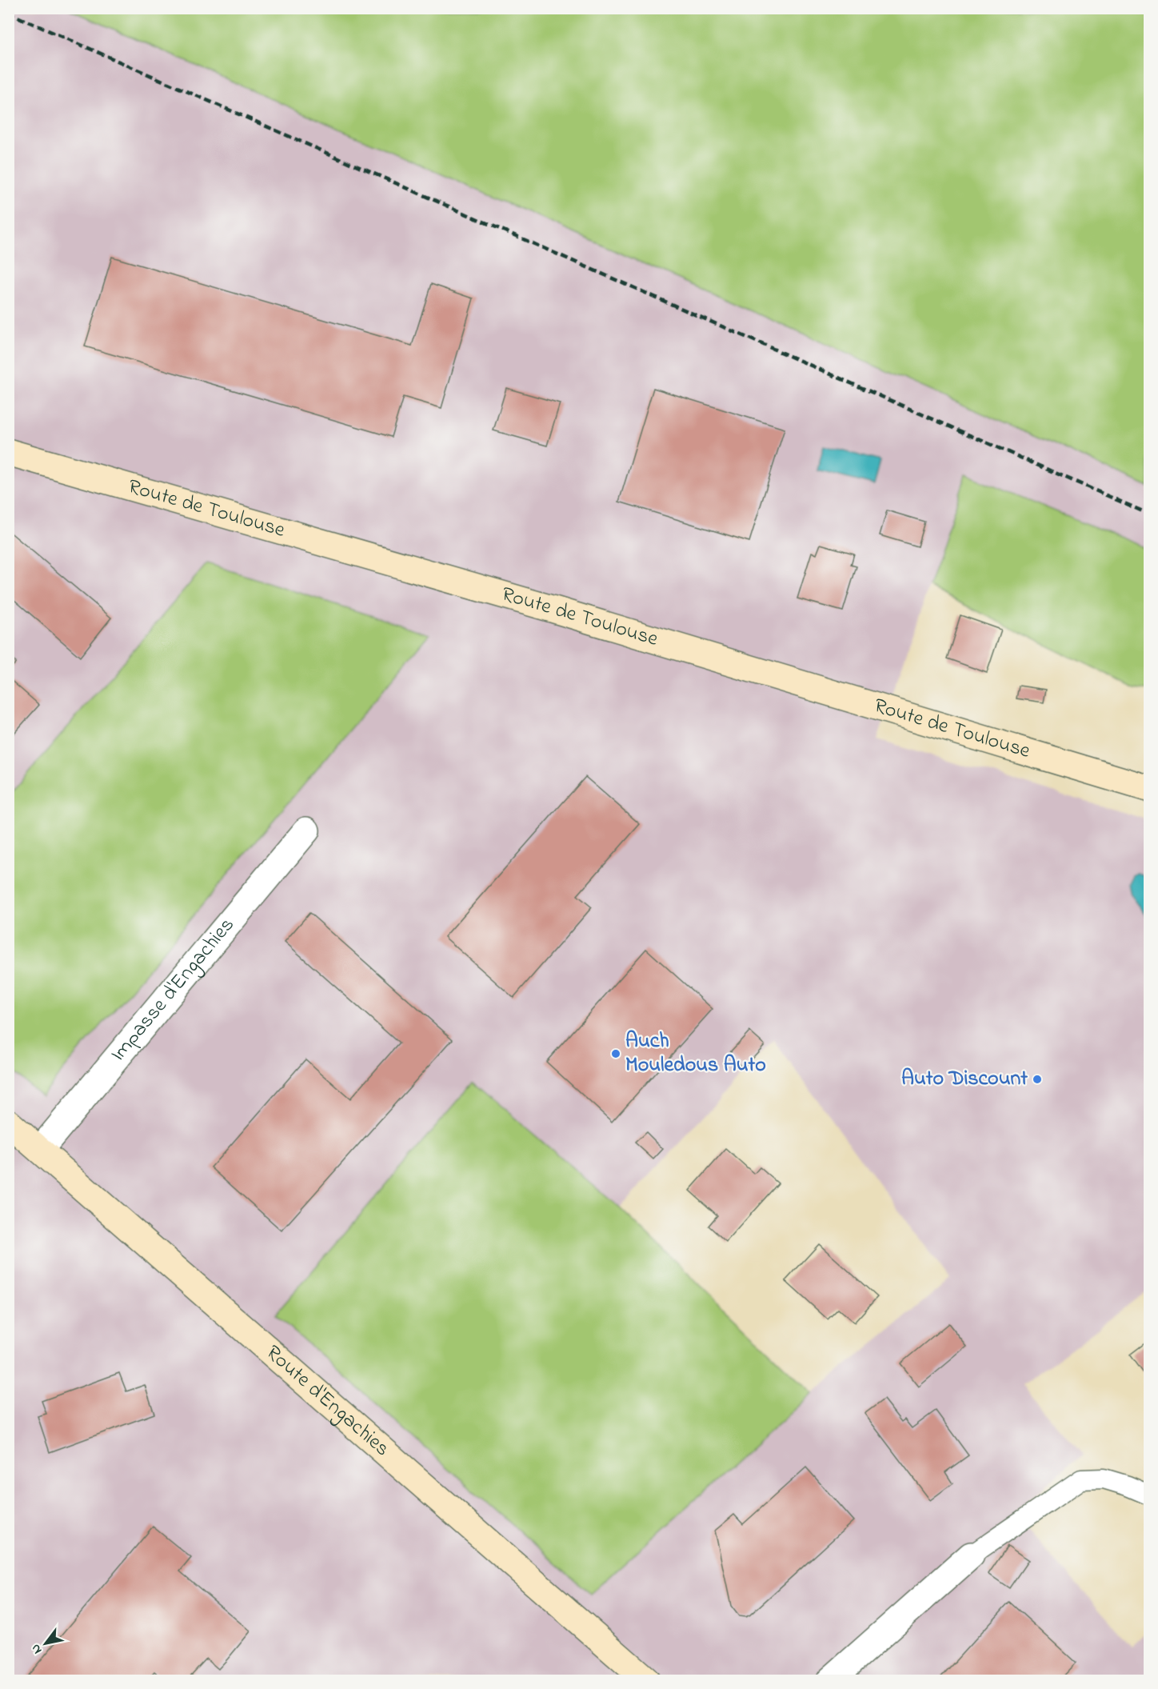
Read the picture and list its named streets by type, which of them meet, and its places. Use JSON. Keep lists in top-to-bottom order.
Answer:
{
  "streets": {
    "main road": ["Route de Toulouse", "Route d'Engachies"],
    "street": ["Impasse d'Engachies"]
  },
  "crossings": [
    ["Impasse d'Engachies", "Route d'Engachies"]
  ],
  "places": ["Auch Mouledous Auto", "Auto Discount"],
  "north": "bottom left"
}
